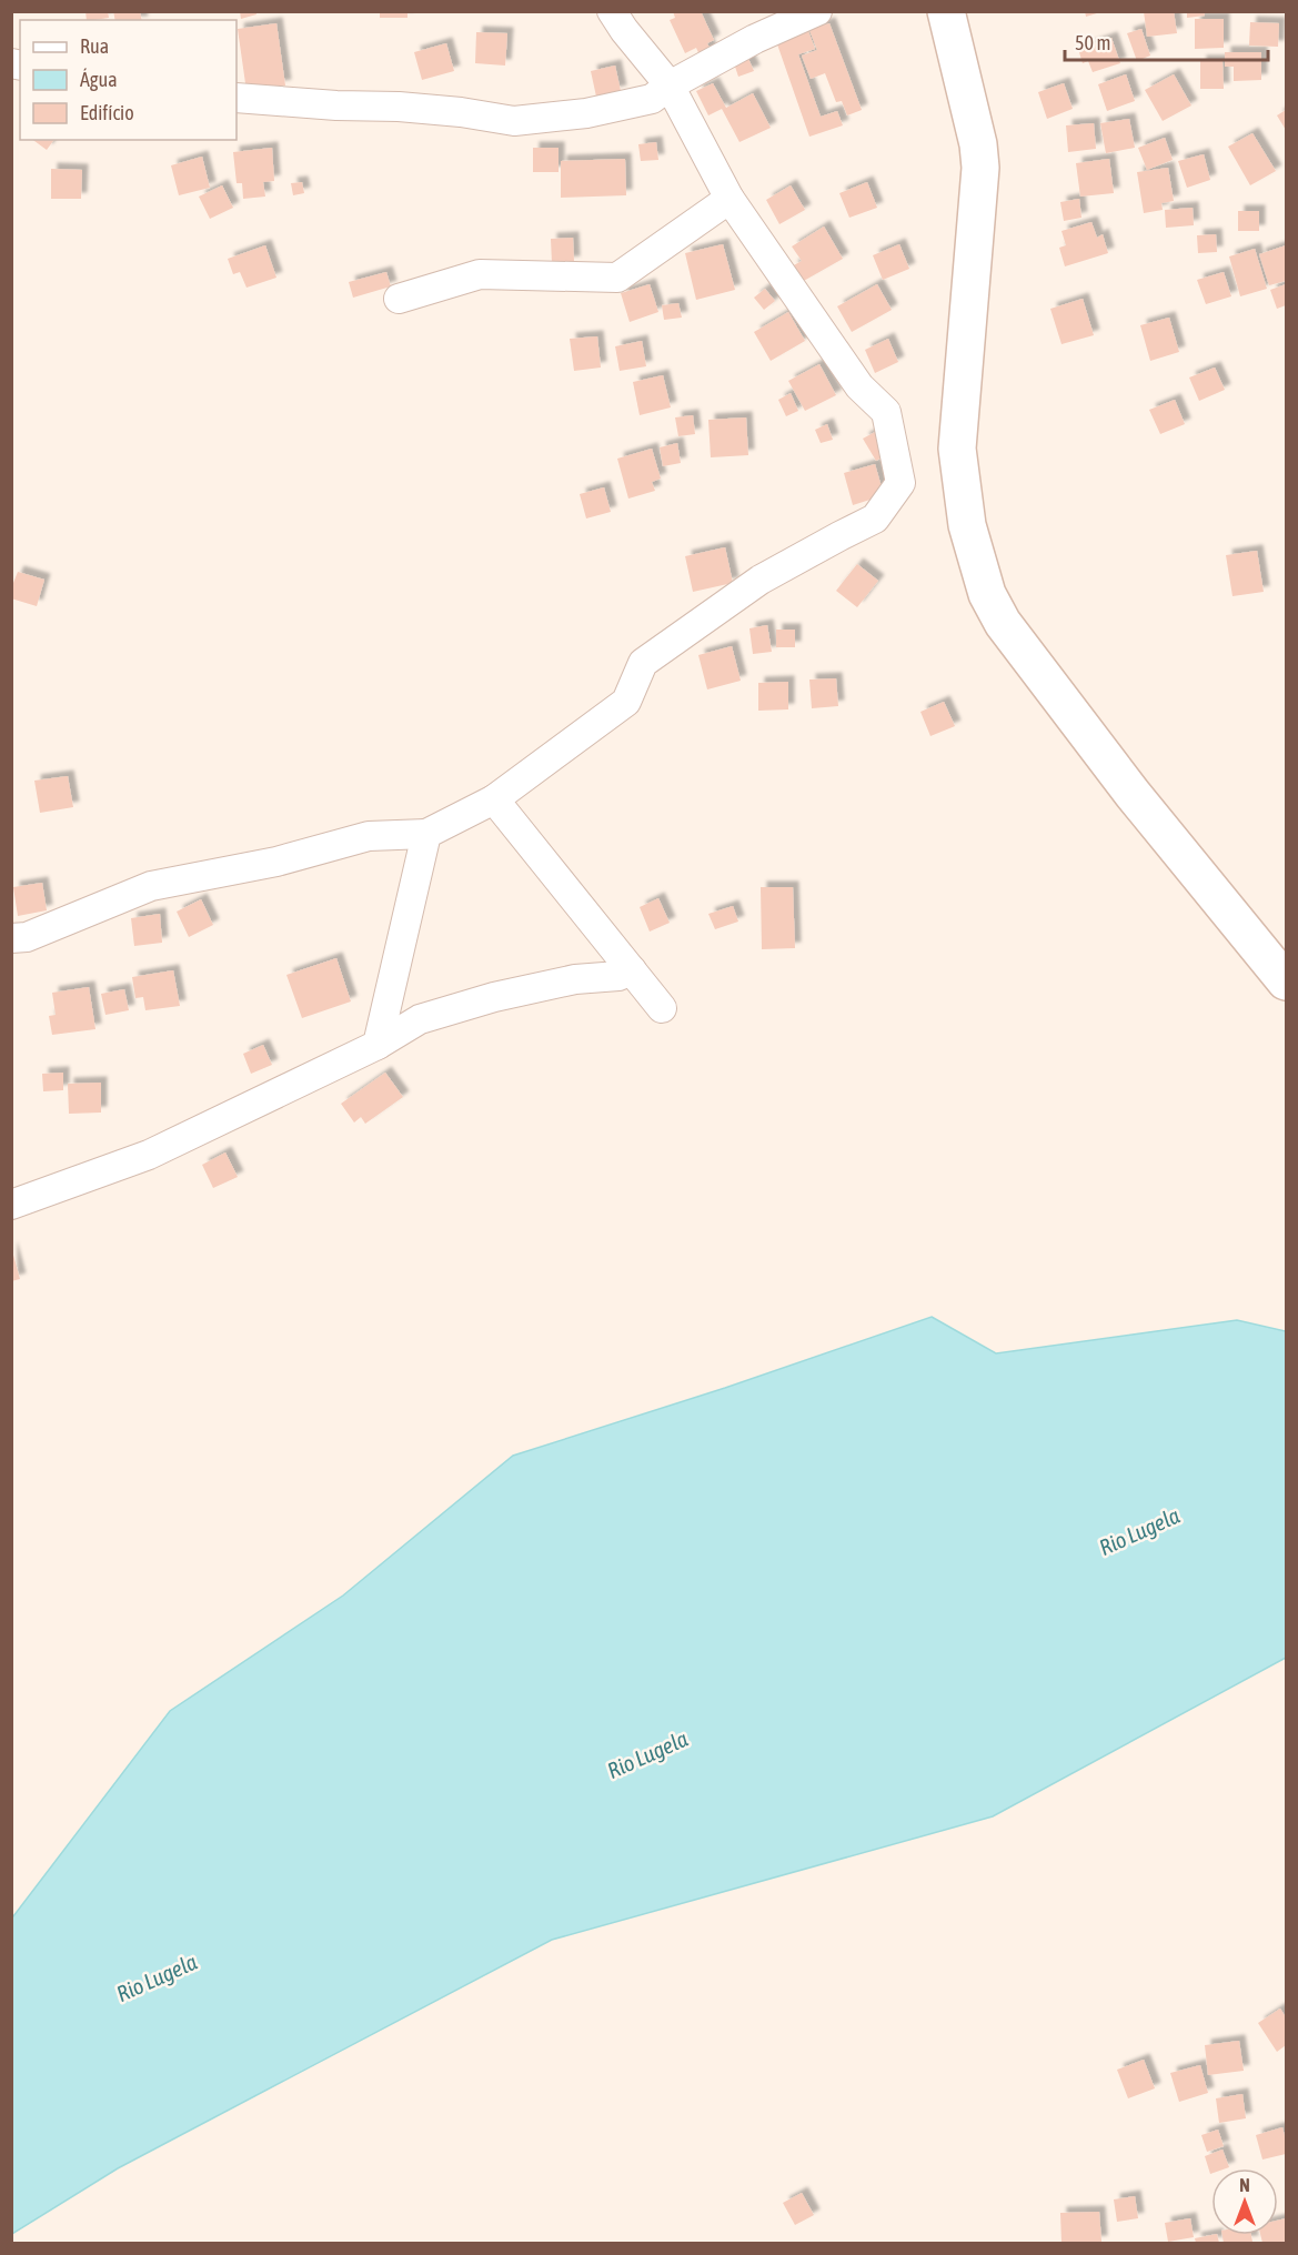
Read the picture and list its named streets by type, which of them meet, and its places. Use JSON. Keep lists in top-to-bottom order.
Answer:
{
  "water": ["Rio Lugela"],
  "legend": ["Rua", "Água", "Edifício"],
  "scale_bar": "50 m",
  "north": "top"
}
